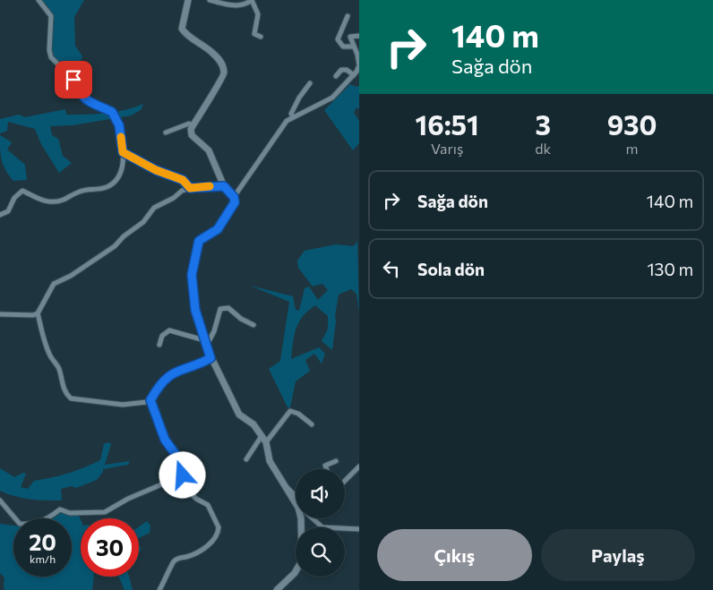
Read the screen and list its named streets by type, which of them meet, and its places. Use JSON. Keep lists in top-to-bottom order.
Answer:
{
  "page": {
    "turn": ["140 m", "Sağa dön"],
    "eta": [
      "16:51",
      "Varış",
      "3",
      "dk",
      "930",
      "m"
    ],
    "list": [
      {
        "name": "Sağa dön",
        "value": "140 m"
      },
      {
        "name": "Sola dön",
        "value": "130 m"
      }
    ],
    "speed": "20 km/h",
    "limit": "30",
    "buttons": ["Çıkış", "Paylaş"]
  }
}
